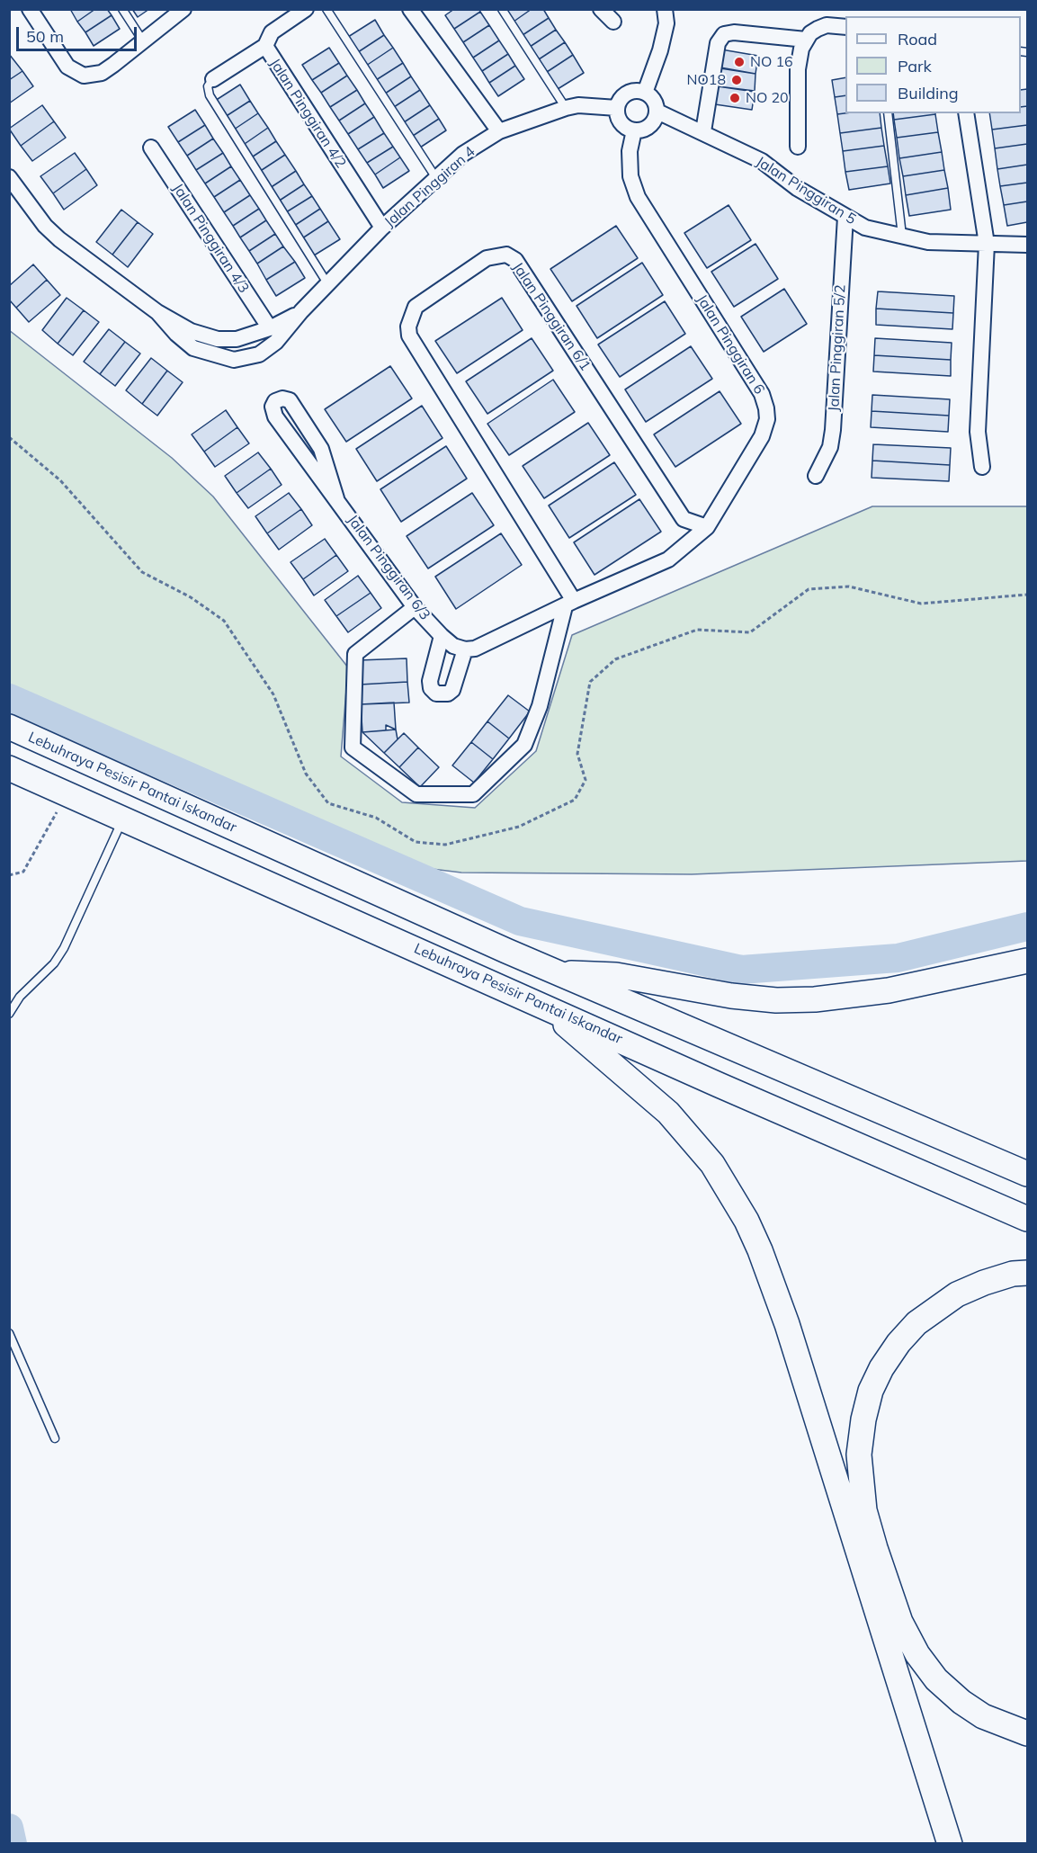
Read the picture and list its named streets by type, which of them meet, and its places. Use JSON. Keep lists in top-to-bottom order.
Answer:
{
  "streets": {
    "highway": ["Lebuhraya Pesisir Pantai Iskandar"],
    "street": [
      "Jalan Pinggiran 4/2",
      "Jalan Pinggiran 4",
      "Jalan Pinggiran 5",
      "Jalan Pinggiran 4/3",
      "Jalan Pinggiran 6/1",
      "Jalan Pinggiran 6",
      "Jalan Pinggiran 5/2",
      "Jalan Pinggiran 6/3"
    ]
  },
  "crossings": [
    ["Jalan Pinggiran 4/2", "Jalan Pinggiran 4"],
    ["Jalan Pinggiran 4", "Jalan Pinggiran 5"],
    ["Jalan Pinggiran 4", "Jalan Pinggiran 4/3"],
    ["Jalan Pinggiran 4", "Jalan Pinggiran 6"],
    ["Jalan Pinggiran 5", "Jalan Pinggiran 6"],
    ["Jalan Pinggiran 5", "Jalan Pinggiran 5/2"],
    ["Jalan Pinggiran 6/1", "Jalan Pinggiran 6"],
    ["Jalan Pinggiran 6", "Jalan Pinggiran 6/3"]
  ],
  "places": ["NO 16", "NO18", "NO 20"],
  "legend": ["Road", "Park", "Building"],
  "scale_bar": "50 m"
}
